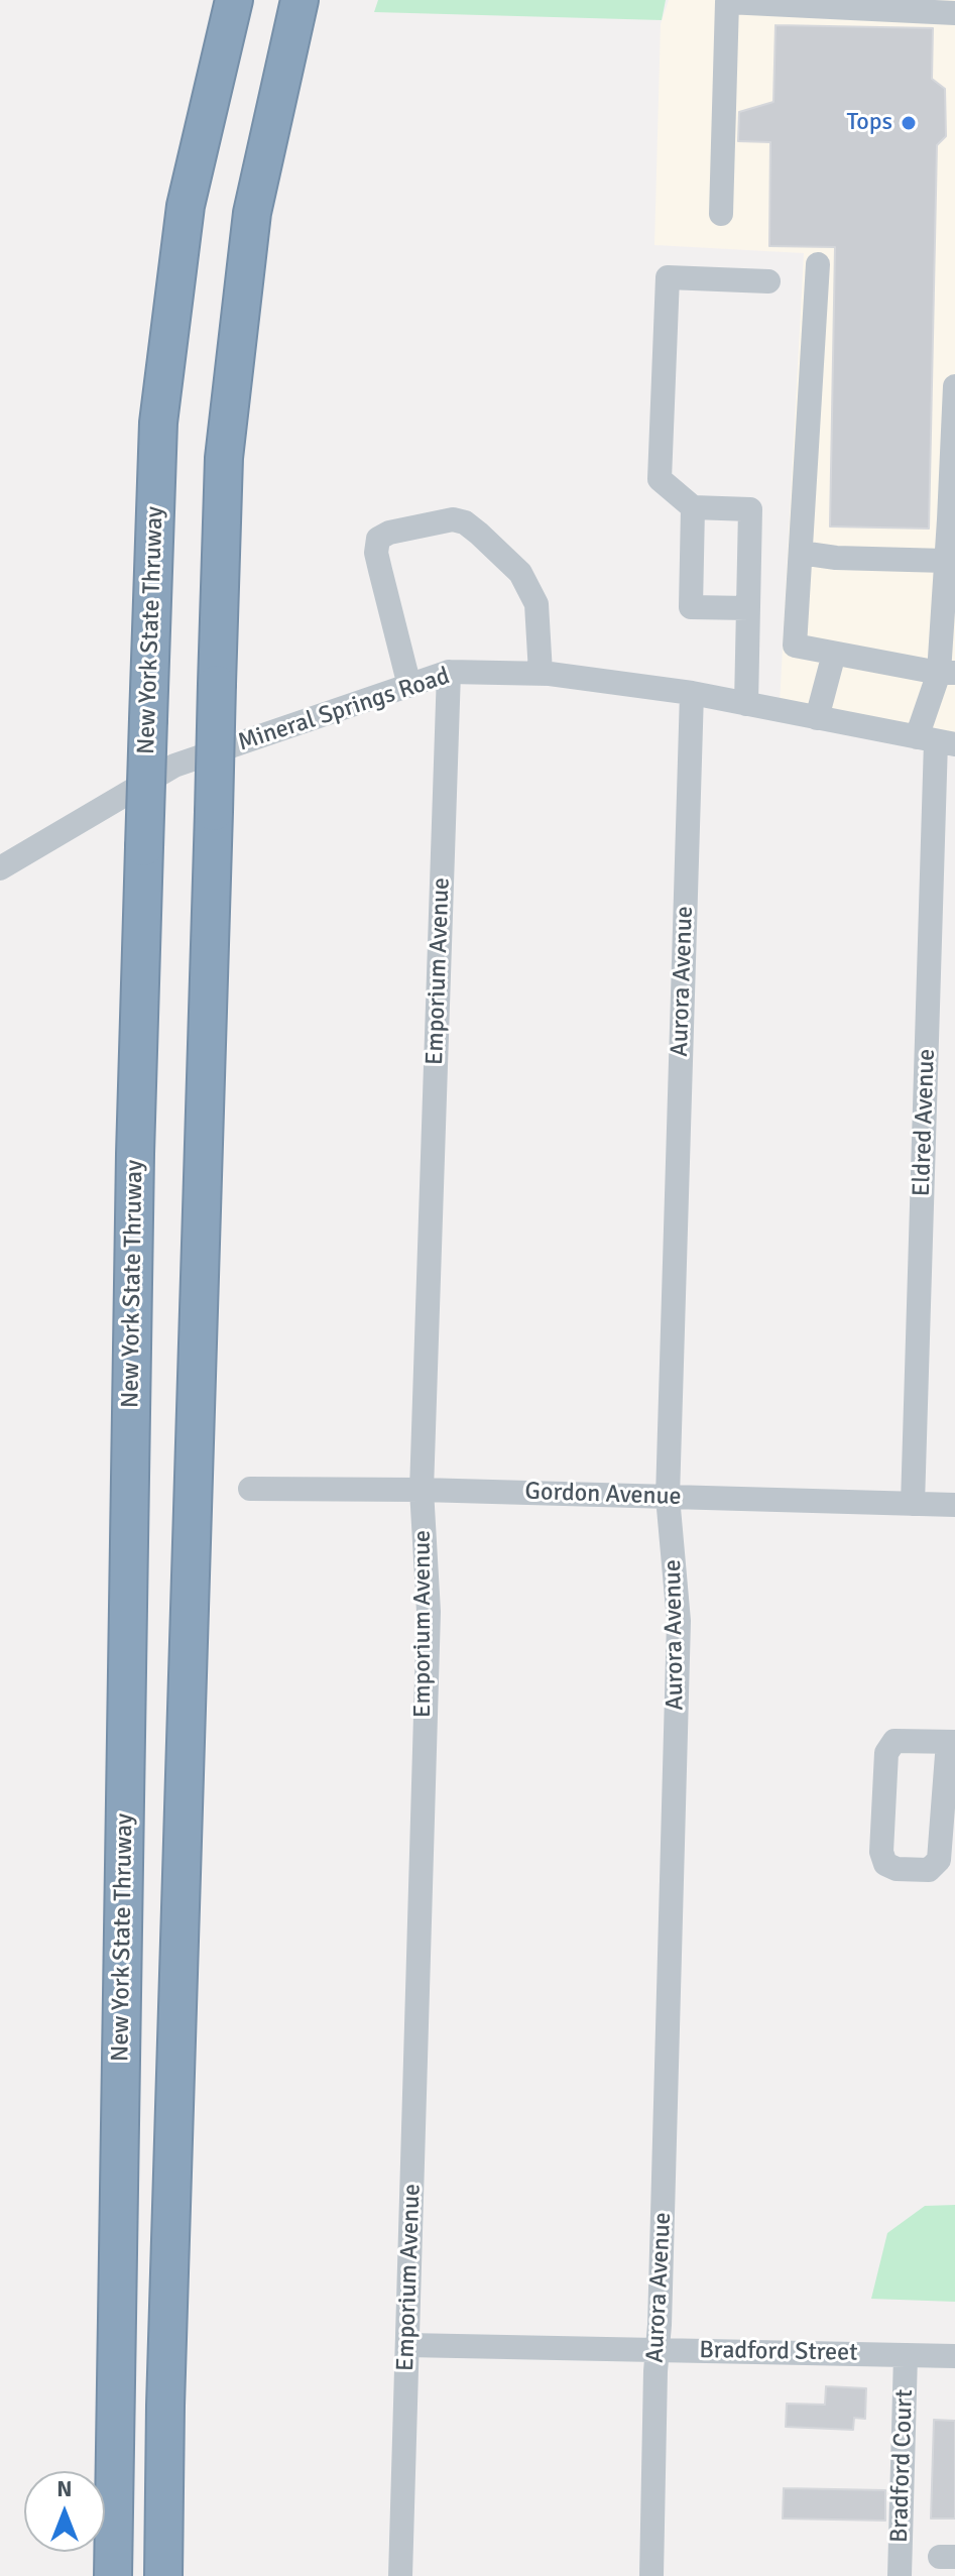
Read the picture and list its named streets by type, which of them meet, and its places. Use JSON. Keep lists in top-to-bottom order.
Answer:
{
  "streets": {
    "highway": ["New York State Thruway"],
    "street": [
      "Mineral Springs Road",
      "Emporium Avenue",
      "Aurora Avenue",
      "Eldred Avenue",
      "Gordon Avenue",
      "Bradford Street",
      "Bradford Court"
    ]
  },
  "crossings": [
    ["Mineral Springs Road", "Emporium Avenue"],
    ["Mineral Springs Road", "Aurora Avenue"],
    ["Mineral Springs Road", "Eldred Avenue"],
    ["Emporium Avenue", "Gordon Avenue"],
    ["Emporium Avenue", "Bradford Street"],
    ["Aurora Avenue", "Gordon Avenue"],
    ["Aurora Avenue", "Bradford Street"],
    ["Eldred Avenue", "Gordon Avenue"],
    ["Bradford Street", "Bradford Court"]
  ],
  "places": ["Tops"],
  "north": "top"
}
